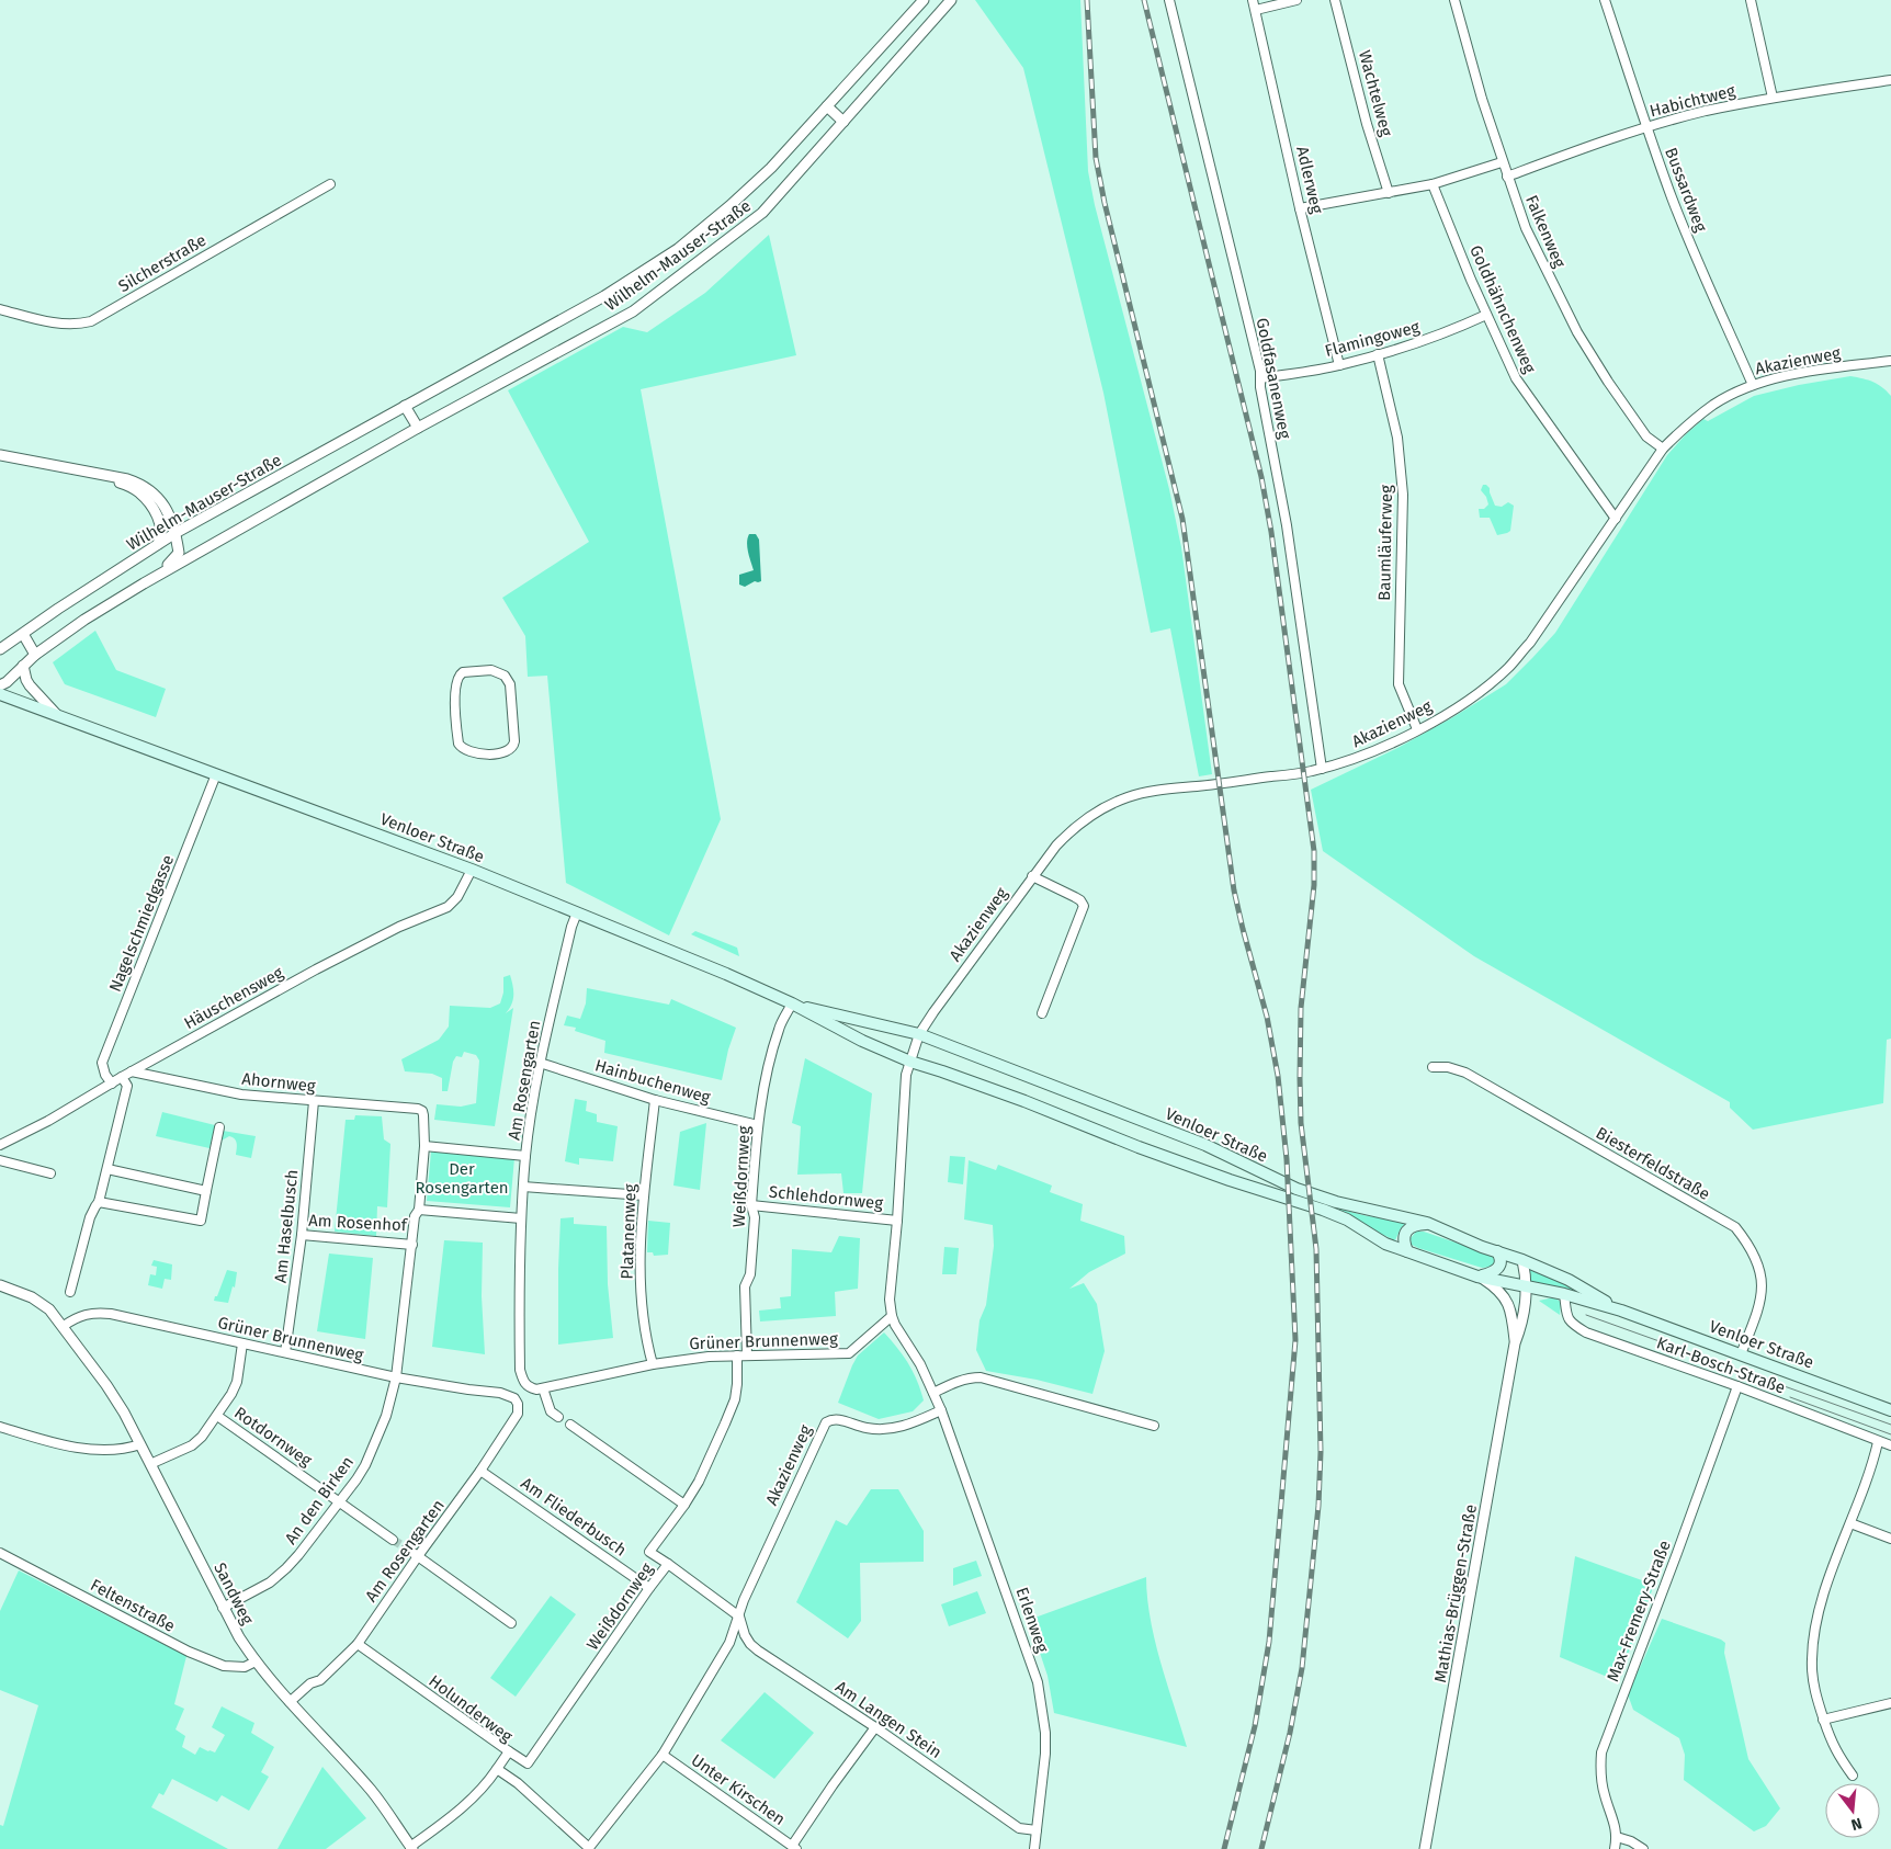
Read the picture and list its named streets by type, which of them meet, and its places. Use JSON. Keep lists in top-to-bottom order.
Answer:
{
  "streets": {
    "main road": ["Venloer Straße"],
    "street": [
      "Wachtelweg",
      "Habichtweg",
      "Adlerweg",
      "Bussardweg",
      "Falkenweg",
      "Wilhelm-Mauser-Straße",
      "Silcherstraße",
      "Goldhähnchenweg",
      "Flamingoweg",
      "Akazienweg",
      "Goldfasanenweg",
      "Baumläuferweg",
      "Nagelschmiedgasse",
      "Häuschensweg",
      "Am Rosengarten",
      "Hainbuchenweg",
      "Ahornweg",
      "Biesterfeldstraße",
      "Weißdornweg",
      "Schlehdornweg",
      "Am Rosenhof",
      "Am Haselbusch",
      "Platanenweg",
      "Grüner Brunnenweg",
      "Karl-Bosch-Straße",
      "Rotdornweg",
      "An den Birken",
      "Am Fliederbusch",
      "Sandweg",
      "Mathias-Brüggen-Straße",
      "Feltenstraße",
      "Max-Fremery-Straße",
      "Erlenweg",
      "Holunderweg",
      "Am Langen Stein",
      "Unter Kirschen"
    ]
  },
  "crossings": [
    ["Habichtweg", "Bussardweg"],
    ["Habichtweg", "Falkenweg"],
    ["Adlerweg", "Flamingoweg"],
    ["Bussardweg", "Akazienweg"],
    ["Falkenweg", "Akazienweg"],
    ["Wilhelm-Mauser-Straße", "Venloer Straße"],
    ["Goldhähnchenweg", "Flamingoweg"],
    ["Goldhähnchenweg", "Akazienweg"],
    ["Flamingoweg", "Goldfasanenweg"],
    ["Flamingoweg", "Baumläuferweg"],
    ["Akazienweg", "Goldfasanenweg"],
    ["Akazienweg", "Baumläuferweg"],
    ["Akazienweg", "Venloer Straße"],
    ["Akazienweg", "Schlehdornweg"],
    ["Akazienweg", "Grüner Brunnenweg"],
    ["Akazienweg", "Erlenweg"],
    ["Akazienweg", "Holunderweg"],
    ["Akazienweg", "Am Langen Stein"],
    ["Akazienweg", "Unter Kirschen"],
    ["Venloer Straße", "Nagelschmiedgasse"],
    ["Venloer Straße", "Häuschensweg"],
    ["Venloer Straße", "Am Rosengarten"],
    ["Venloer Straße", "Biesterfeldstraße"],
    ["Venloer Straße", "Weißdornweg"],
    ["Venloer Straße", "Karl-Bosch-Straße"],
    ["Venloer Straße", "Mathias-Brüggen-Straße"],
    ["Nagelschmiedgasse", "Häuschensweg"],
    ["Häuschensweg", "Ahornweg"],
    ["Am Rosengarten", "Hainbuchenweg"],
    ["Am Rosengarten", "Am Rosenhof"],
    ["Am Rosengarten", "Grüner Brunnenweg"],
    ["Am Rosengarten", "Am Fliederbusch"],
    ["Am Rosengarten", "Sandweg"],
    ["Am Rosengarten", "Holunderweg"],
    ["Hainbuchenweg", "Weißdornweg"],
    ["Hainbuchenweg", "Platanenweg"],
    ["Ahornweg", "Am Rosenhof"],
    ["Ahornweg", "Am Haselbusch"],
    ["Weißdornweg", "Schlehdornweg"],
    ["Weißdornweg", "Grüner Brunnenweg"],
    ["Weißdornweg", "Am Fliederbusch"],
    ["Weißdornweg", "Holunderweg"],
    ["Am Rosenhof", "Am Haselbusch"],
    ["Am Rosenhof", "An den Birken"],
    ["Am Haselbusch", "Grüner Brunnenweg"],
    ["Platanenweg", "Grüner Brunnenweg"],
    ["Grüner Brunnenweg", "An den Birken"],
    ["Grüner Brunnenweg", "Sandweg"],
    ["Karl-Bosch-Straße", "Max-Fremery-Straße"],
    ["Rotdornweg", "An den Birken"],
    ["An den Birken", "Sandweg"],
    ["Sandweg", "Feltenstraße"],
    ["Erlenweg", "Am Langen Stein"]
  ],
  "parks": ["Der Rosengarten"],
  "north": "bottom"
}
